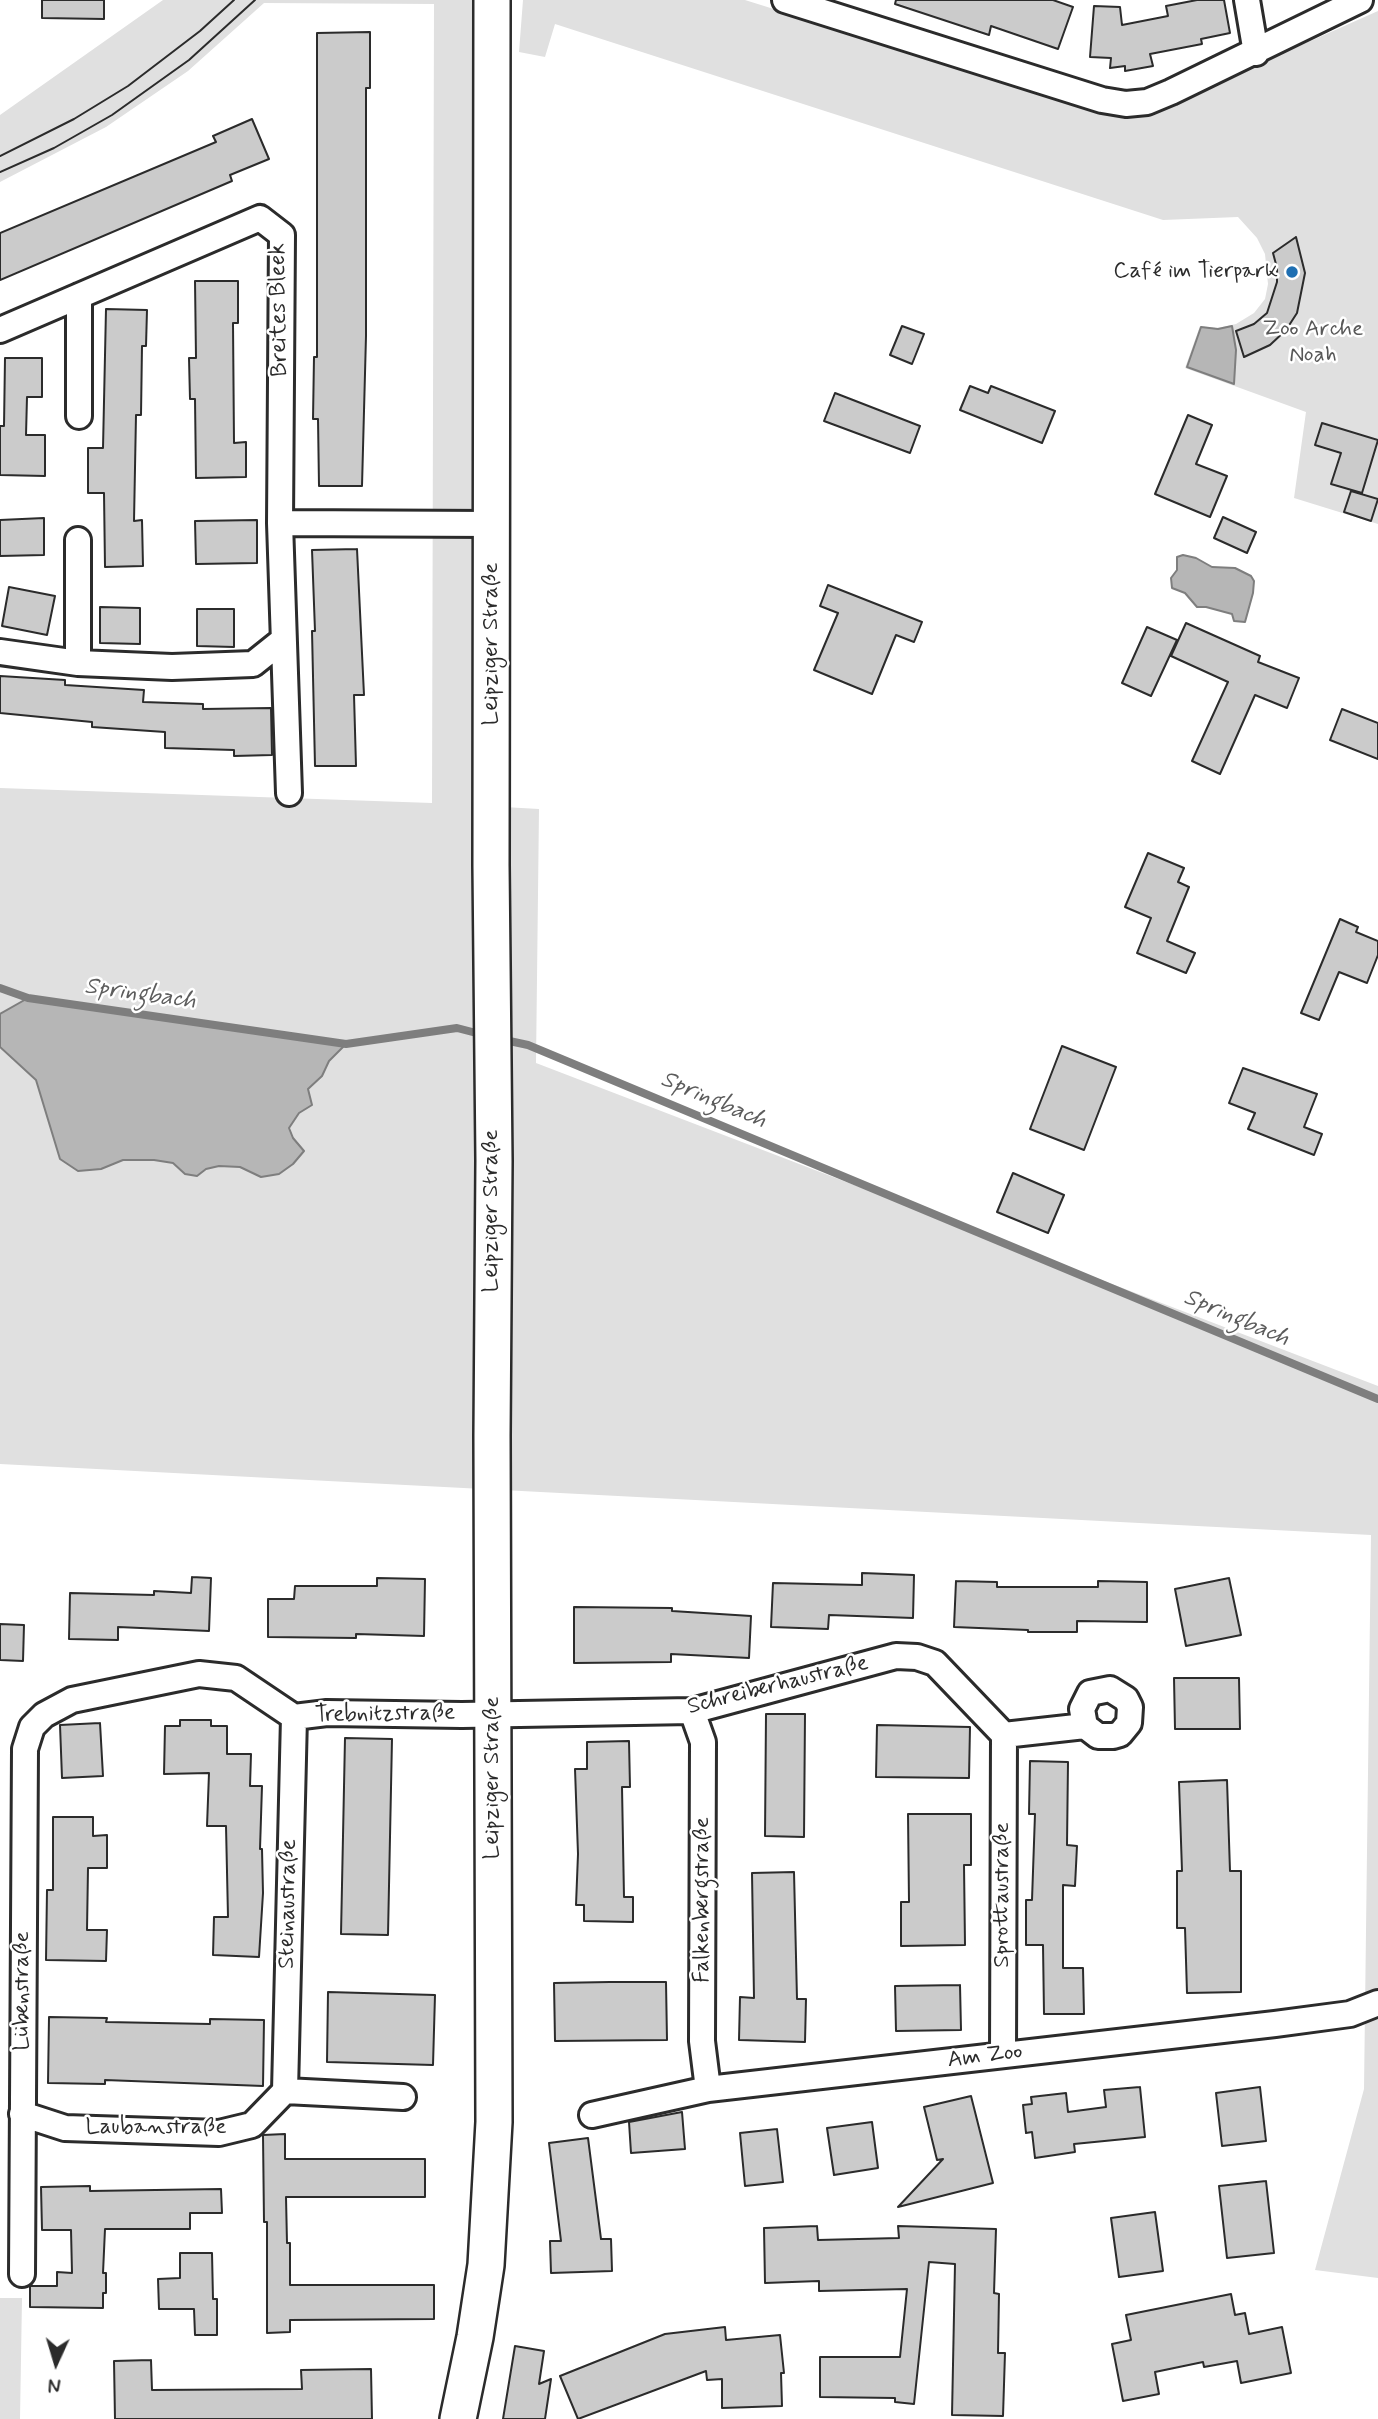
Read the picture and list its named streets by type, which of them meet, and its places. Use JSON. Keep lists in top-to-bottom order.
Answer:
{
  "streets": {
    "street": [
      "Breites Bleek",
      "Leipziger Straße",
      "Schreiberhaustraße",
      "Trebnitzstraße",
      "Sprottaustraße",
      "Falkenbergstraße",
      "Steinaustraße",
      "Lübenstraße",
      "Am Zoo",
      "Laubanstraße"
    ]
  },
  "crossings": [
    ["Leipziger Straße", "Schreiberhaustraße"],
    ["Leipziger Straße", "Trebnitzstraße"],
    ["Schreiberhaustraße", "Trebnitzstraße"],
    ["Schreiberhaustraße", "Sprottaustraße"],
    ["Schreiberhaustraße", "Falkenbergstraße"],
    ["Trebnitzstraße", "Steinaustraße"],
    ["Trebnitzstraße", "Lübenstraße"],
    ["Sprottaustraße", "Am Zoo"],
    ["Falkenbergstraße", "Am Zoo"],
    ["Steinaustraße", "Laubanstraße"],
    ["Lübenstraße", "Laubanstraße"]
  ],
  "water": ["Springbach"],
  "parks": ["Zoo Arche Noah"],
  "places": ["Café im Tierpark"],
  "north": "bottom"
}
